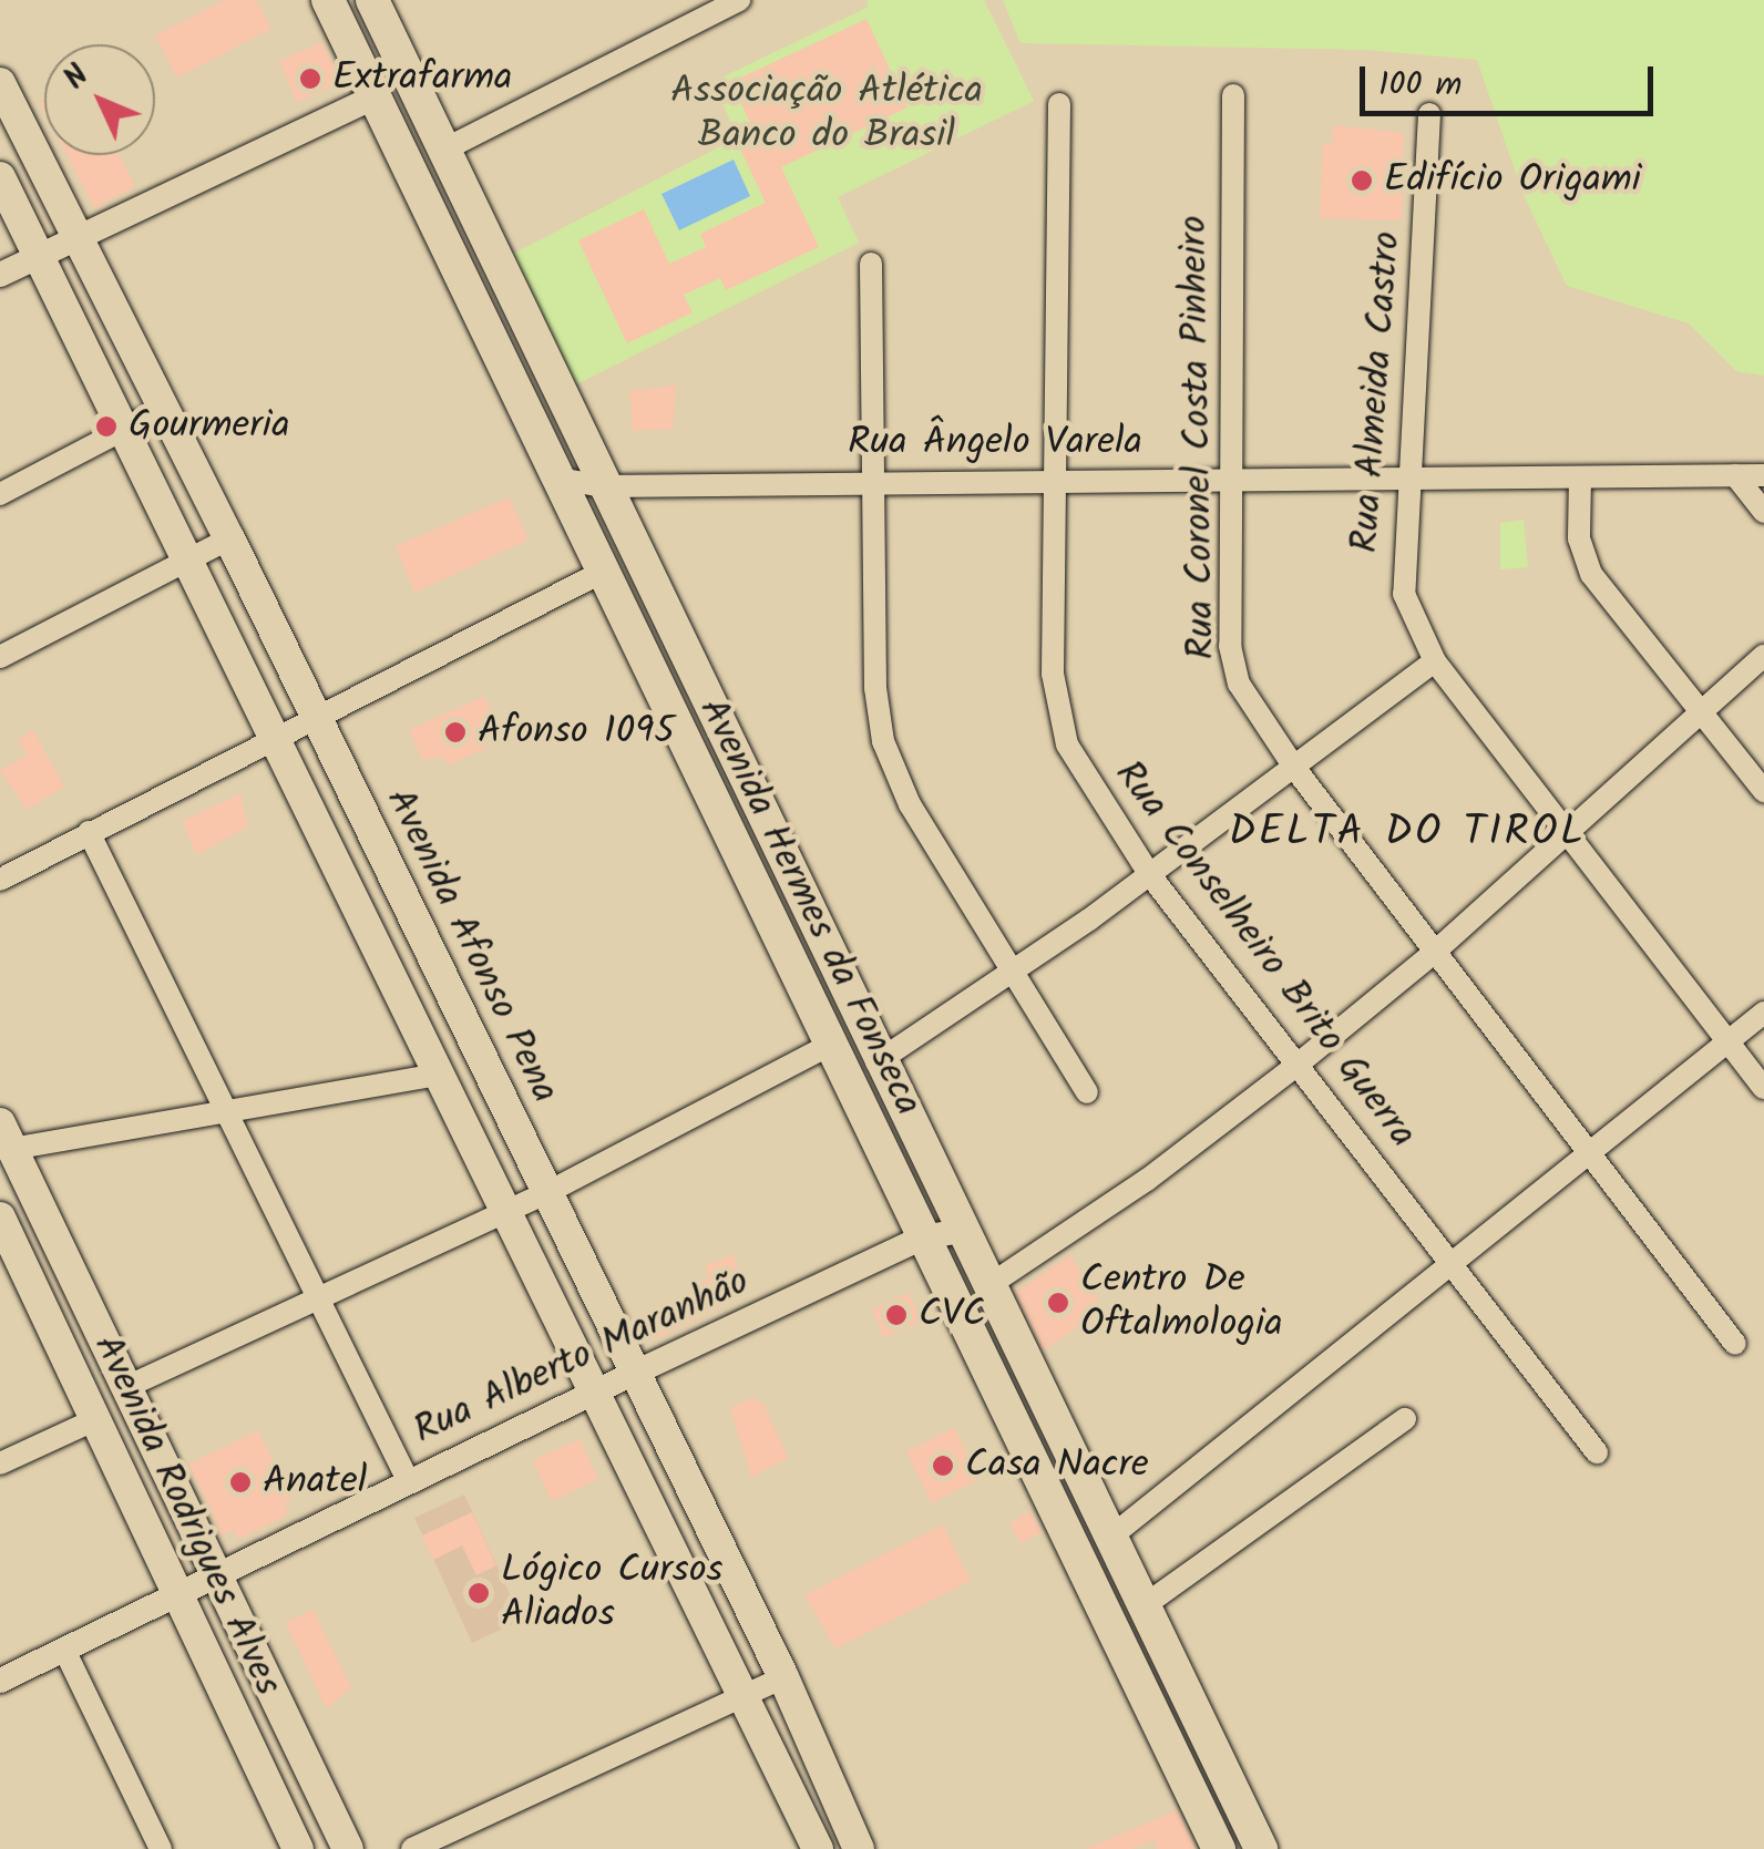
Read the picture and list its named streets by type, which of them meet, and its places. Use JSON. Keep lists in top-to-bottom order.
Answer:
{
  "streets": {
    "main road": ["Avenida Hermes da Fonseca", "Avenida Afonso Pena", "Avenida Rodrigues Alves"],
    "street": [
      "Rua Almeida Castro",
      "Rua Coronel Costa Pinheiro",
      "Rua Ângelo Varela",
      "Rua Conselheiro Brito Guerra",
      "Rua Alberto Maranhão"
    ]
  },
  "crossings": [
    ["Rua Almeida Castro", "Rua Ângelo Varela"],
    ["Rua Coronel Costa Pinheiro", "Rua Ângelo Varela"],
    ["Rua Ângelo Varela", "Avenida Hermes da Fonseca"],
    ["Rua Ângelo Varela", "Rua Conselheiro Brito Guerra"],
    ["Avenida Hermes da Fonseca", "Rua Alberto Maranhão"],
    ["Avenida Afonso Pena", "Rua Alberto Maranhão"],
    ["Rua Alberto Maranhão", "Avenida Rodrigues Alves"]
  ],
  "districts": ["DELTA DO TIROL"],
  "parks": ["Associação Atlética Banco do Brasil"],
  "places": [
    "Extrafarma",
    "Edifício Origami",
    "Gourmeria",
    "Afonso 1095",
    "Centro De Oftalmologia",
    "CVC",
    "Casa Nacre",
    "Anatel",
    "Lógico Cursos Aliados"
  ],
  "scale_bar": "100 m",
  "north": "top left"
}
